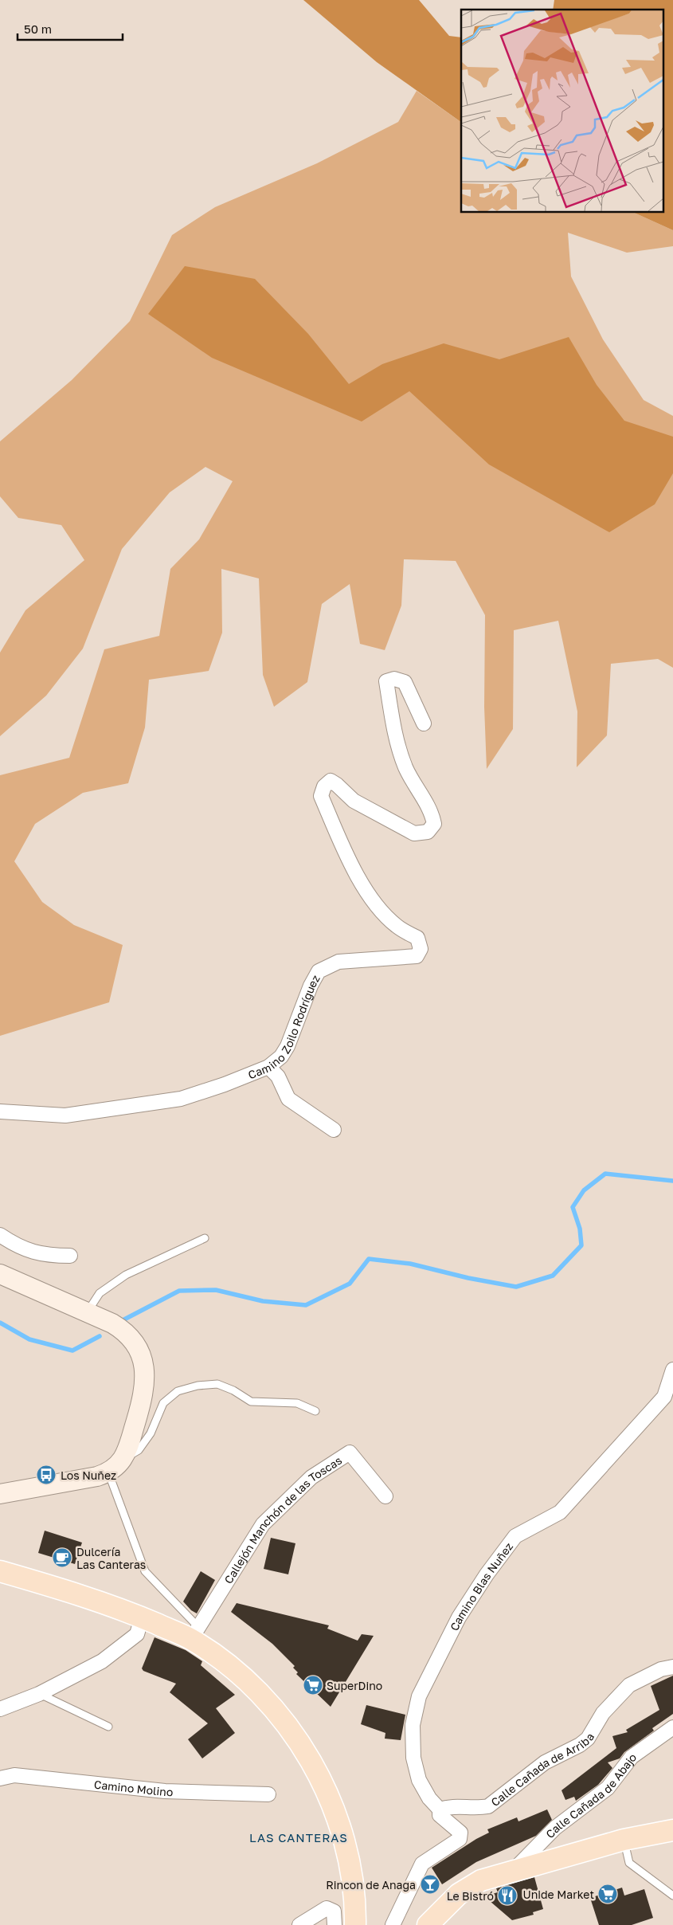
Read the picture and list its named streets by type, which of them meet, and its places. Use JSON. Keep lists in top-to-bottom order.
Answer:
{
  "streets": {
    "street": [
      "Camino Zoilo Rodríguez",
      "Callejón Manchón de las Toscas",
      "Camino Blas Nuñez",
      "Calle Cañada de Arriba",
      "Camino Molino",
      "Calle Cañada de Abajo"
    ]
  },
  "crossings": [
    ["Camino Blas Nuñez", "Calle Cañada de Arriba"]
  ],
  "districts": ["LAS CANTERAS"],
  "places": {
    "bus stop": ["Los Nuñez"],
    "cafe": ["Dulcería Las Canteras"],
    "supermarket": ["SuperDino", "Unide Market"],
    "bar": ["Rincon de Anaga"],
    "restaurant": ["Le Bistró"]
  },
  "scale_bar": "50 m"
}
